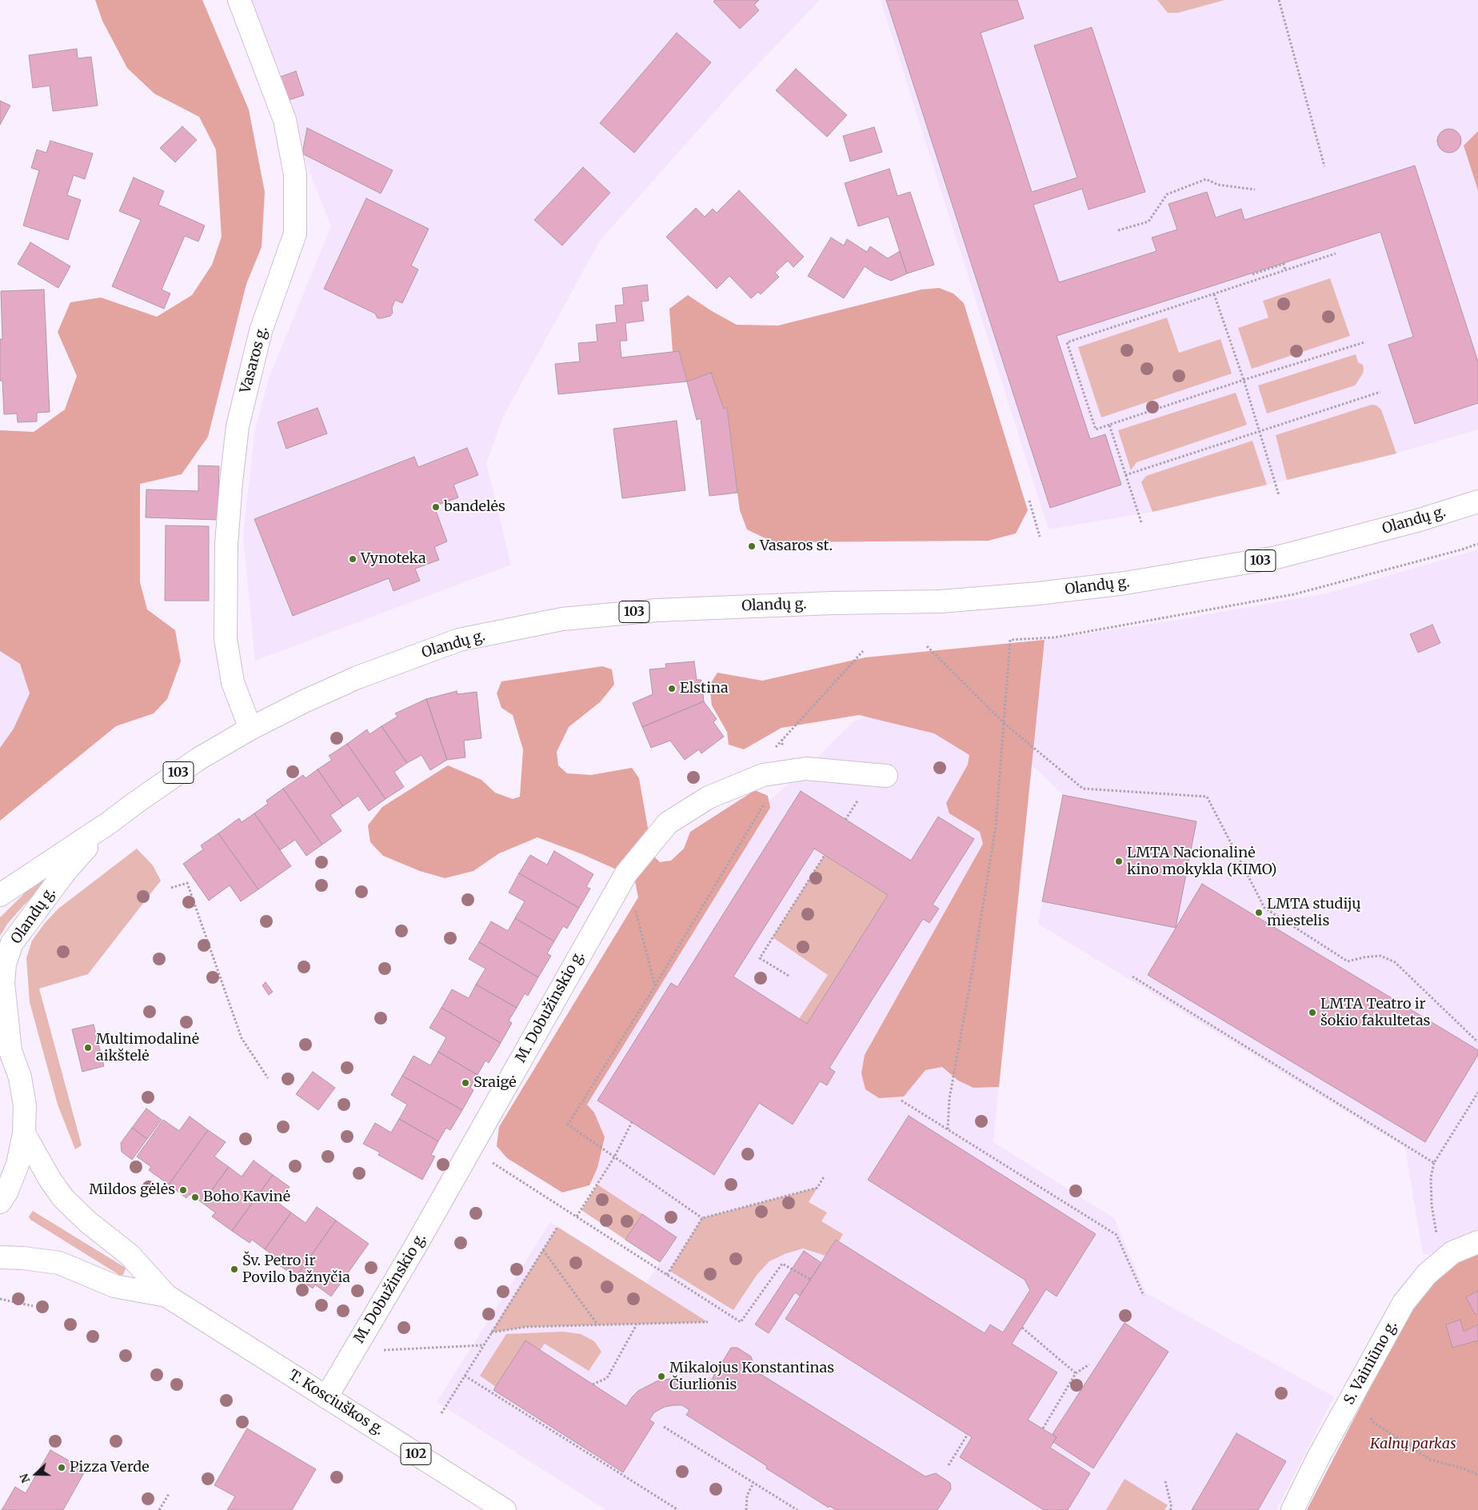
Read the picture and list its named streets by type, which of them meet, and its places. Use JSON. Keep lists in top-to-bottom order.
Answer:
{
  "streets": {
    "main road": [
      "Vasaros g.",
      "Olandų g.",
      "103",
      "M. Dobužinskio g.",
      "S. Vainiūno g.",
      "T. Kosciuškos g.",
      "102"
    ]
  },
  "crossings": [
    ["Vasaros g.", "Olandų g."],
    ["Olandų g.", "T. Kosciuškos g."],
    ["M. Dobužinskio g.", "T. Kosciuškos g."]
  ],
  "parks": ["Kalnų parkas"],
  "places": [
    "bandelės",
    "Vasaros st.",
    "Vynoteka",
    "Elstina",
    "LMTA Nacionalinė kino mokykla (KIMO)",
    "LMTA studijų miestelis",
    "LMTA Teatro ir šokio fakultetas",
    "Multimodalinė aikštelė",
    "Sraigė",
    "Mildos gėlės",
    "Boho Kavinė",
    "Šv. Petro ir Povilo bažnyčia",
    "Mikalojus Konstantinas Čiurlionis",
    "Pizza Verde"
  ],
  "north": "left"
}
